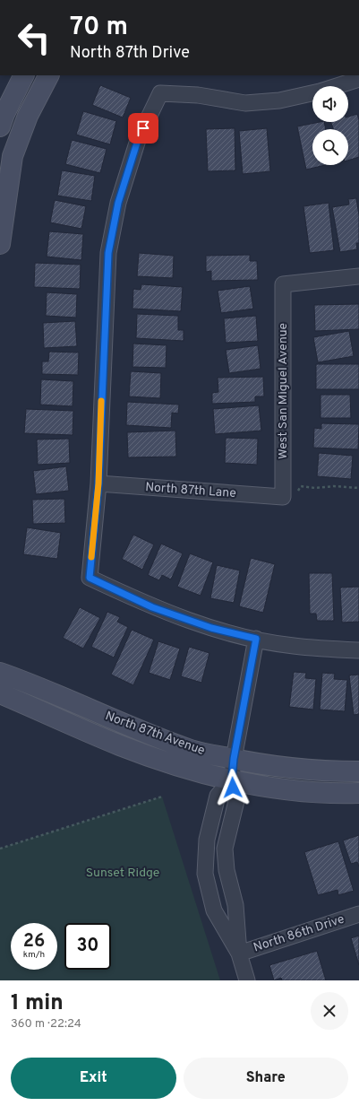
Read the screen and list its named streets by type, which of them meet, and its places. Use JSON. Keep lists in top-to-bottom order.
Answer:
{
  "streets": {
    "street": [
      "West San Miguel Avenue",
      "North 87th Lane",
      "North 87th Avenue",
      "North 86th Drive"
    ]
  },
  "crossings": [
    ["West San Miguel Avenue", "North 87th Lane"]
  ],
  "parks": ["Sunset Ridge"],
  "page": {
    "turn": ["70 m", "North 87th Drive"],
    "speed": "26 km/h",
    "limit": "30",
    "heading": ["1 min", "360 m · 22:24"],
    "buttons": ["Exit", "Share"]
  }
}
